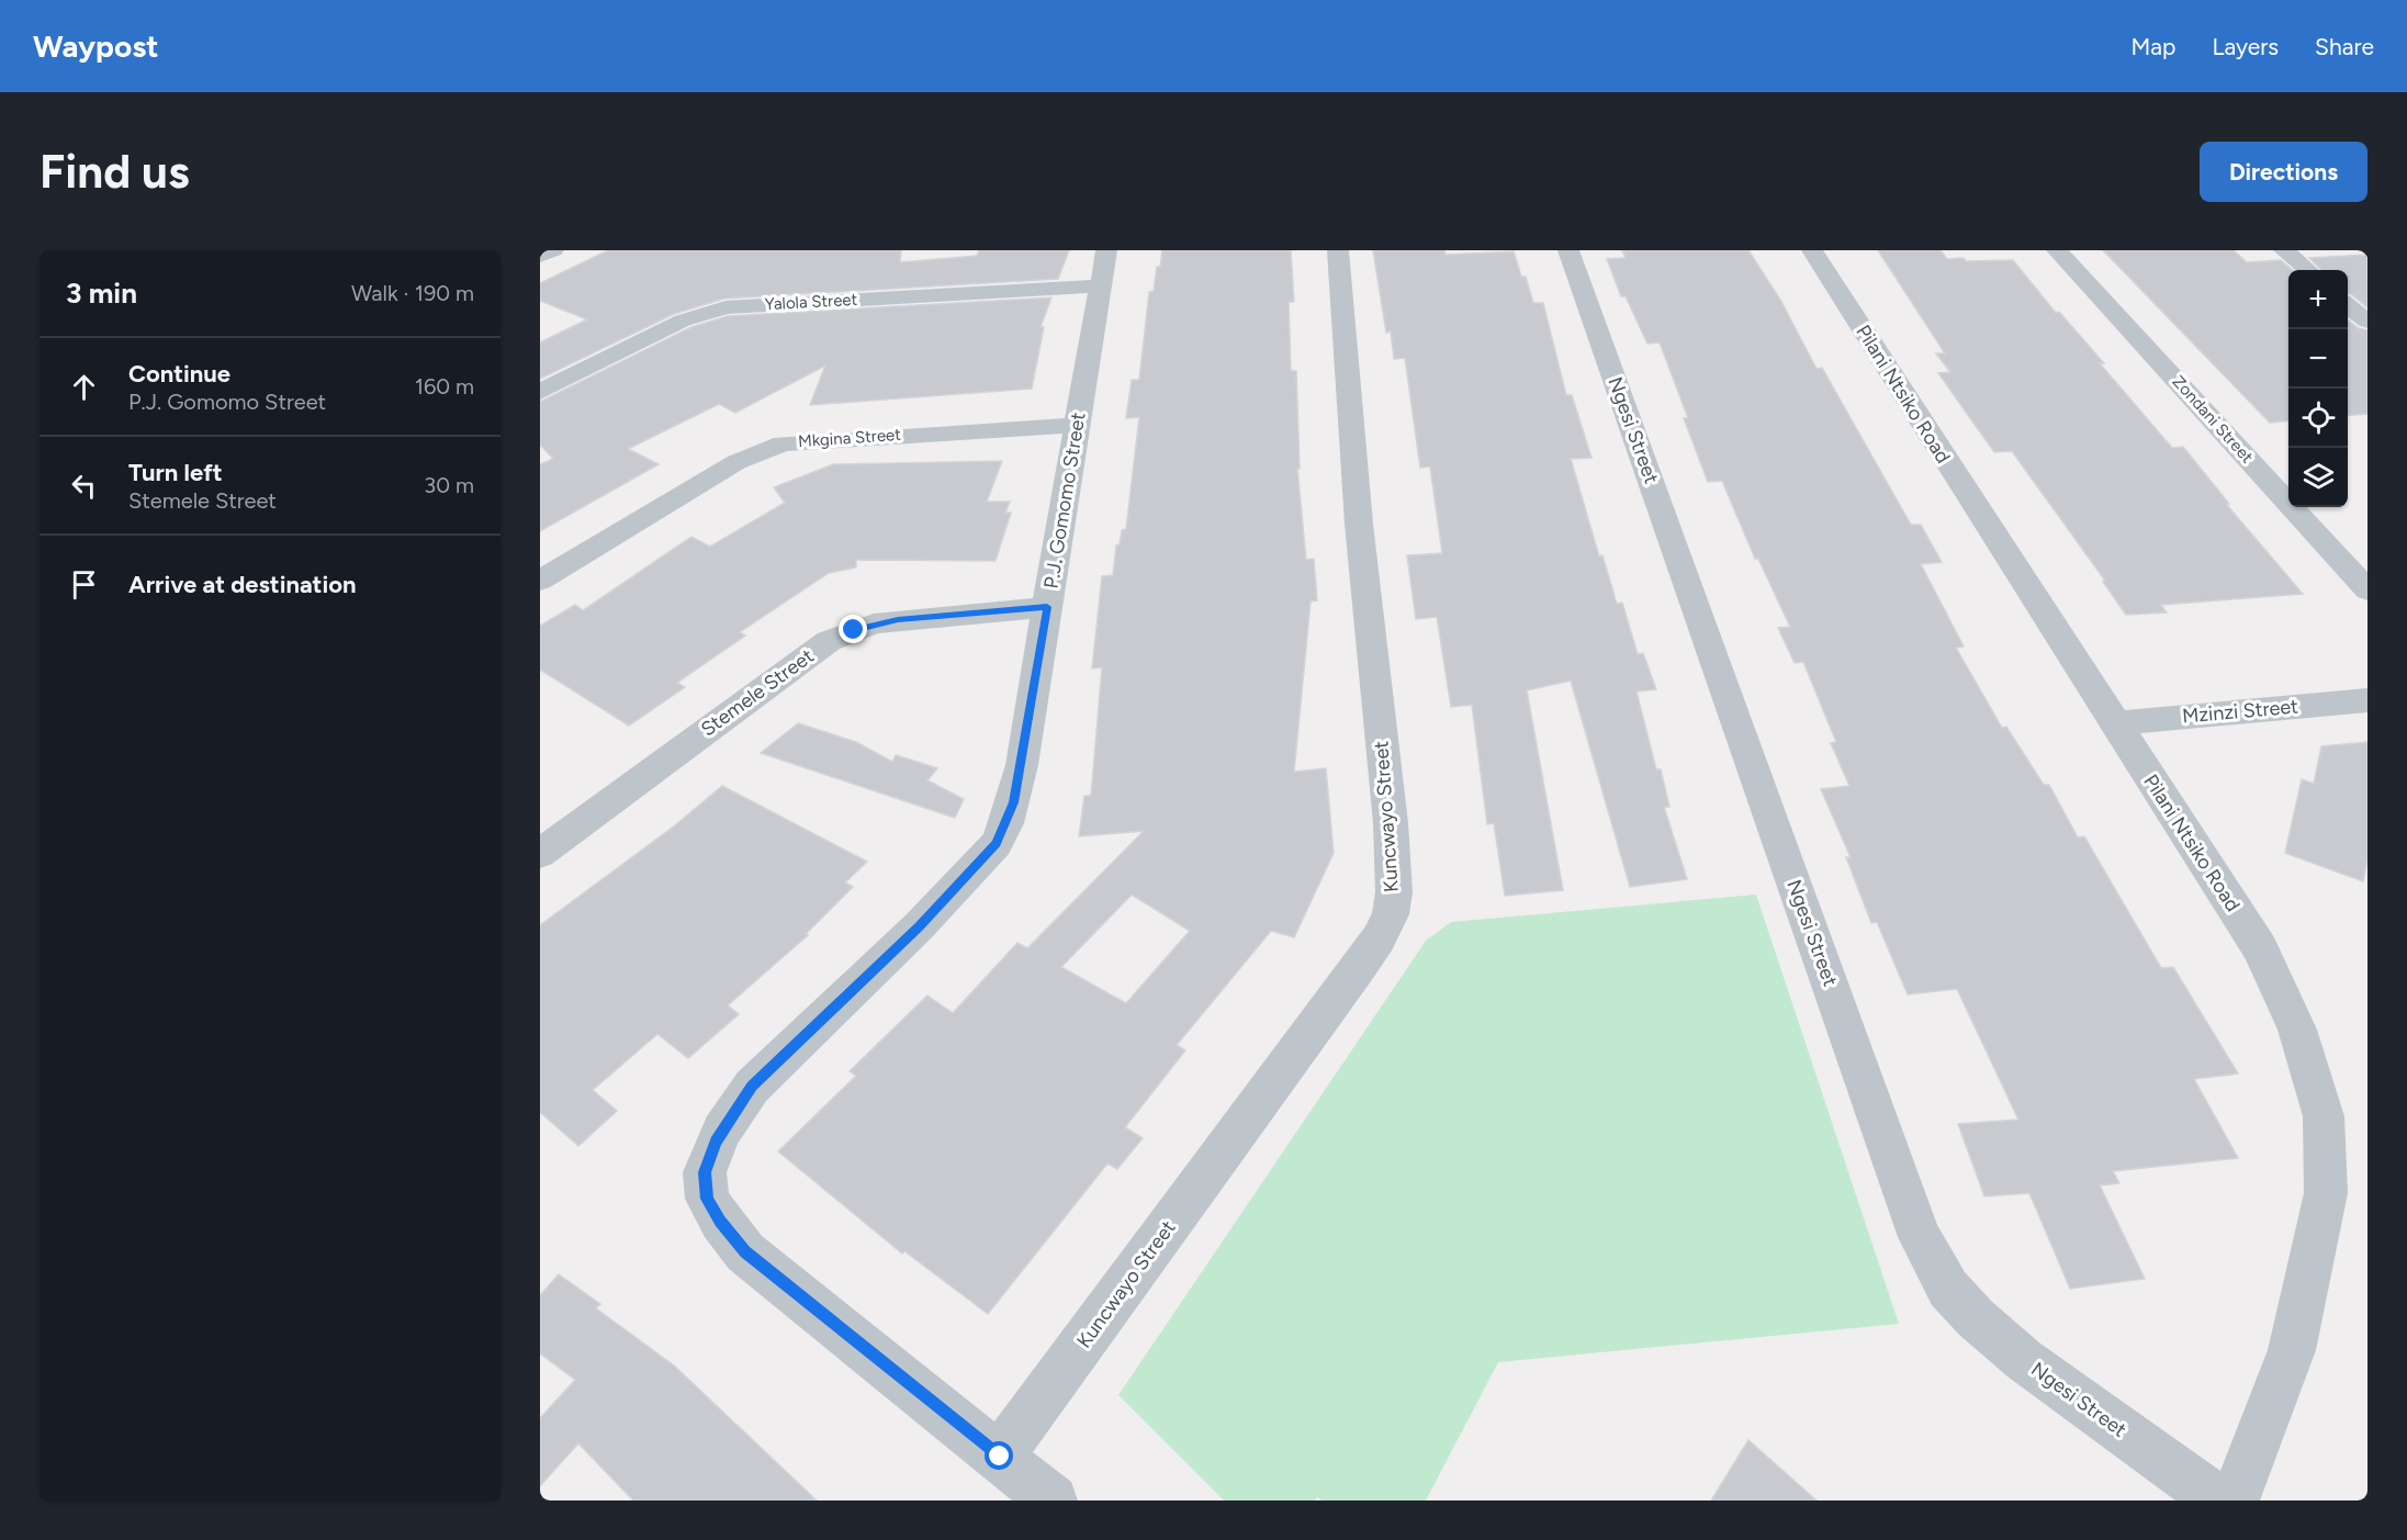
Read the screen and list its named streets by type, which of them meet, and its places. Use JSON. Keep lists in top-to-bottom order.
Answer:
{
  "streets": {
    "street": [
      "Yalola Street",
      "Pilani Ntsiko Road",
      "Zondani Street",
      "Ngesi Street",
      "Mkgina Street",
      "P.J. Gomomo Street",
      "Stemele Street",
      "Mzinzi Street",
      "Kuncwayo Street"
    ]
  },
  "crossings": [
    ["Yalola Street", "P.J. Gomomo Street"],
    ["Pilani Ntsiko Road", "Mzinzi Street"],
    ["Mkgina Street", "P.J. Gomomo Street"],
    ["P.J. Gomomo Street", "Stemele Street"],
    ["P.J. Gomomo Street", "Kuncwayo Street"]
  ],
  "page": {
    "header": "Waypost",
    "nav": ["Map", "Layers", "Share"],
    "buttons": "Directions",
    "title": "Find us",
    "heading": ["3 min", "Walk · 190 m"],
    "map_buttons": ["+", "−"],
    "list": [
      ["Continue", "P.J. Gomomo Street", "160 m"],
      ["Turn left", "Stemele Street", "30 m"],
      "Arrive at destination"
    ]
  }
}
